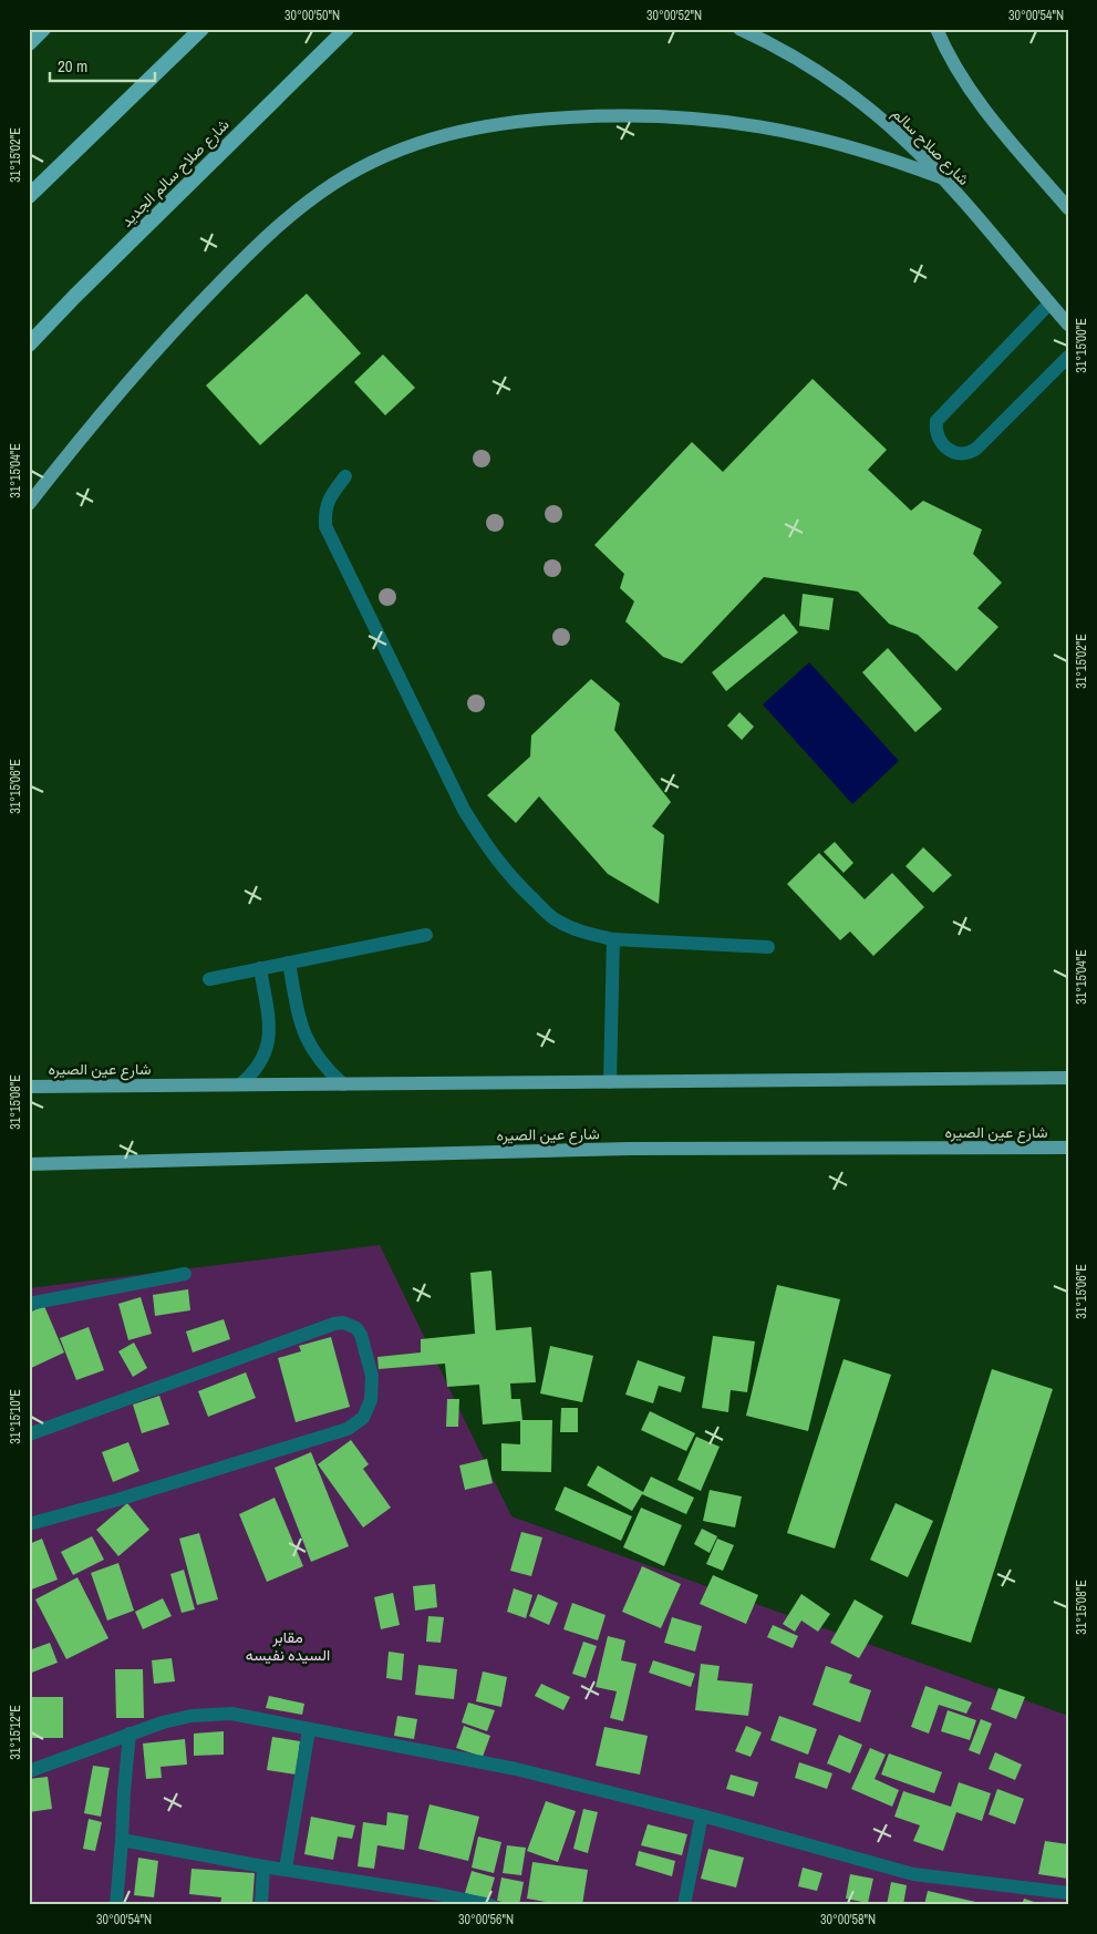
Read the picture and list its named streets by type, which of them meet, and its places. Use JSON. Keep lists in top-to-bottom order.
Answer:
{
  "streets": {
    "highway": ["شارع صلاح سالم الجديد"],
    "main road": ["شارع صلاح سالم", "شارع عين الصيره"]
  },
  "parks": ["مقابر السيده نفيسه"],
  "scale_bar": "20 m",
  "coordinates": [
    "30°00'50\"N",
    "30°00'52\"N",
    "30°00'54\"N",
    "31°15'02\"E",
    "31°15'00\"E",
    "31°15'04\"E",
    "31°15'06\"E",
    "31°15'08\"E",
    "31°15'10\"E",
    "31°15'12\"E",
    "30°00'56\"N",
    "30°00'58\"N"
  ]
}
